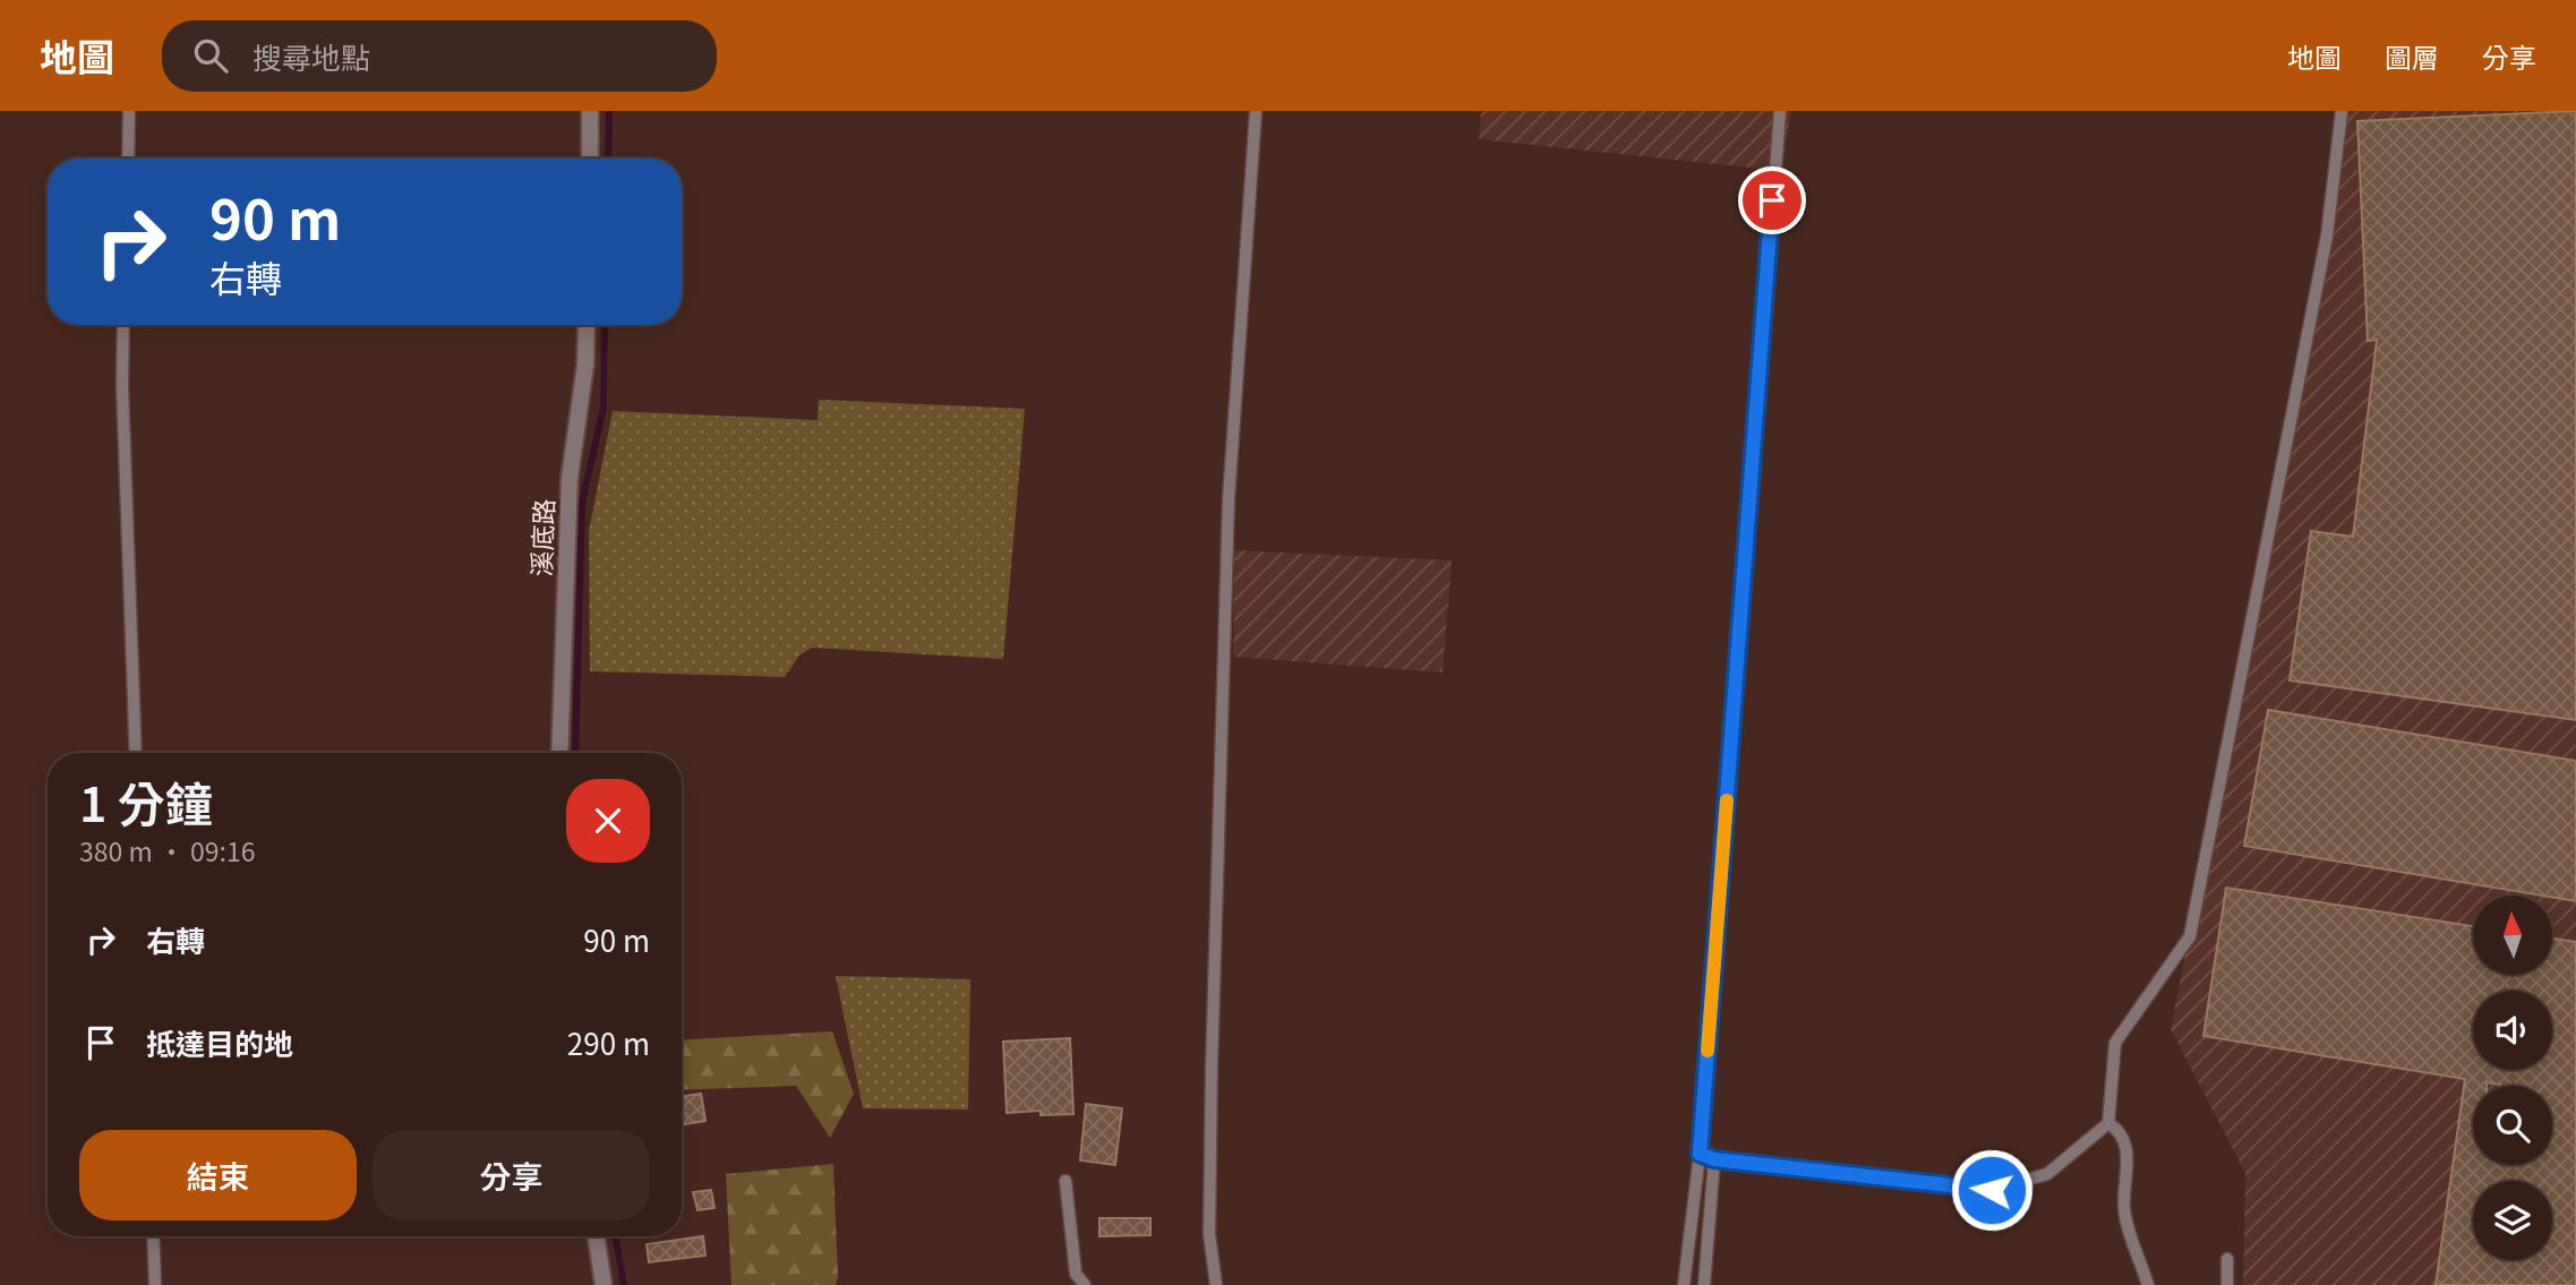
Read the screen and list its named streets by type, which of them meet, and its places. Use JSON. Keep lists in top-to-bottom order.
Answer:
{
  "streets": {
    "street": ["溪底路"]
  },
  "north": "top",
  "page": {
    "header": "地圖",
    "search": "搜尋地點",
    "nav": ["地圖", "圖層", "分享"],
    "turn": ["90 m", "右轉"],
    "heading": ["1 分鐘", "380 m · 09:16"],
    "list": [
      {
        "name": "右轉",
        "value": "90 m"
      },
      {
        "name": "抵達目的地",
        "value": "290 m"
      }
    ],
    "buttons": ["結束", "分享"]
  }
}
